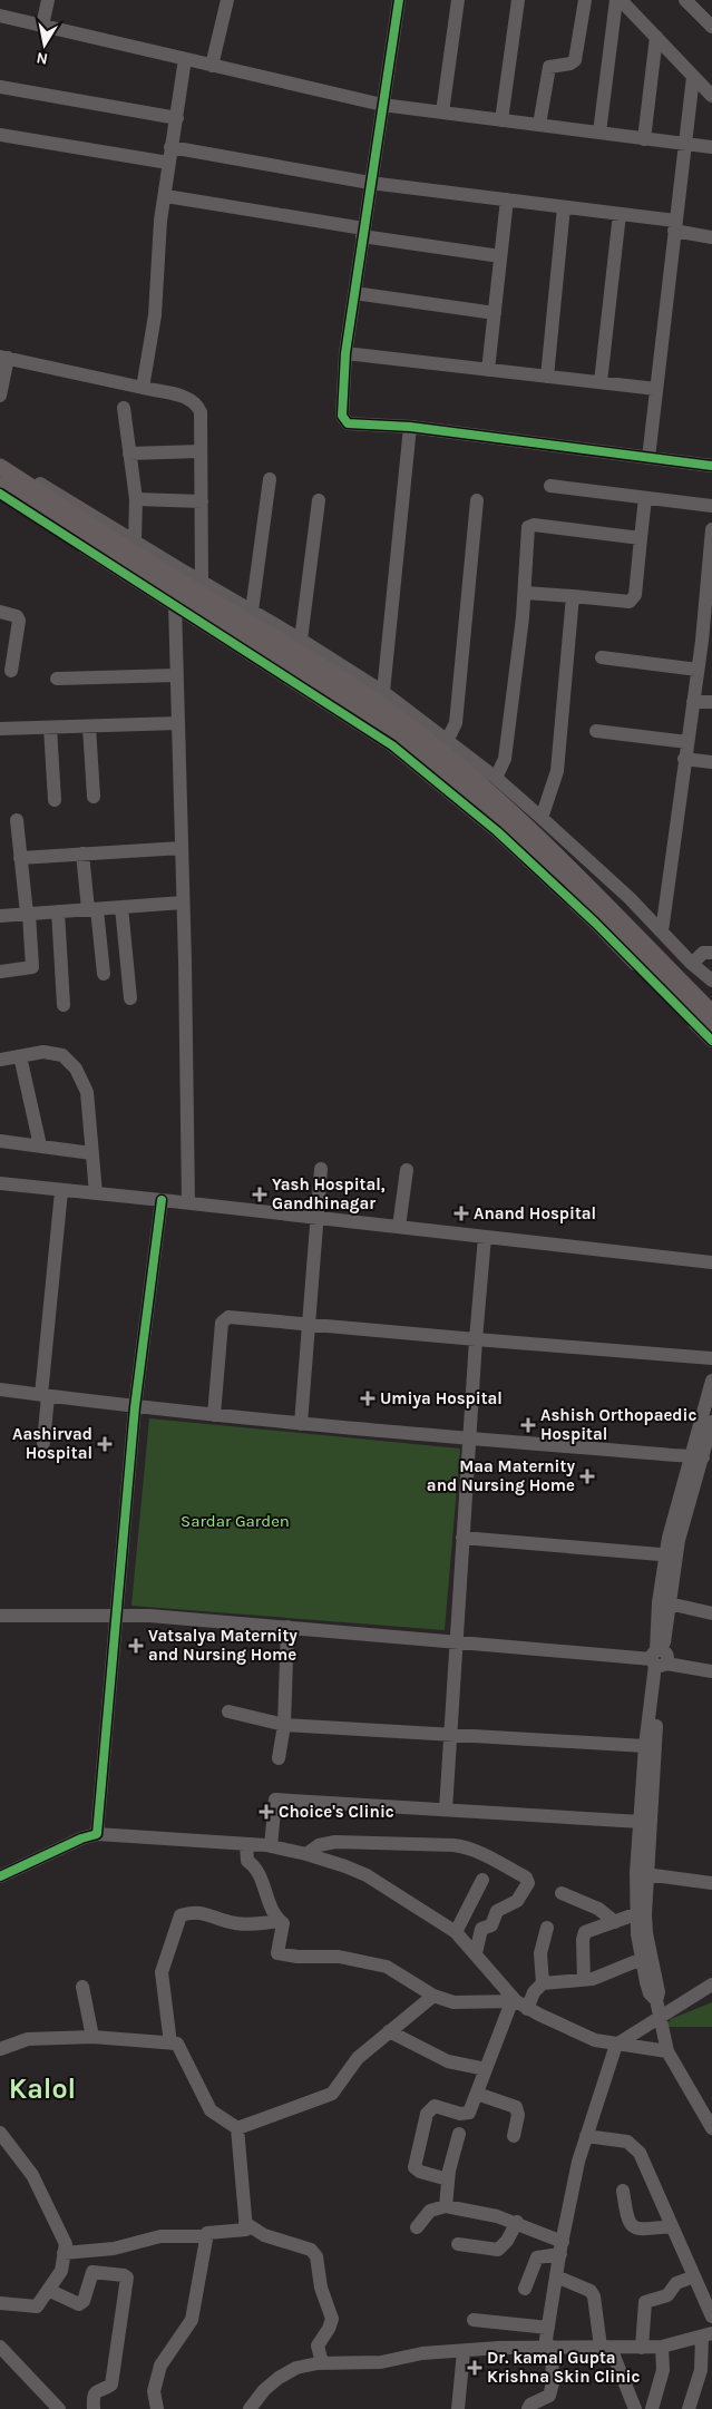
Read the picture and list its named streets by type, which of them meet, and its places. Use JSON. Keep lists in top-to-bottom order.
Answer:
{
  "districts": ["Kalol"],
  "parks": ["Sardar Garden"],
  "places": {
    "health": [
      "Yash Hospital, Gandhinagar",
      "Anand Hospital",
      "Umiya Hospital",
      "Ashish Orthopaedic Hospital",
      "Aashirvad Hospital",
      "Maa Maternity and Nursing Home",
      "Vatsalya Maternity and Nursing Home",
      "Choice's Clinic",
      "Dr. kamal Gupta Krishna Skin Clinic"
    ]
  },
  "north": "bottom"
}
